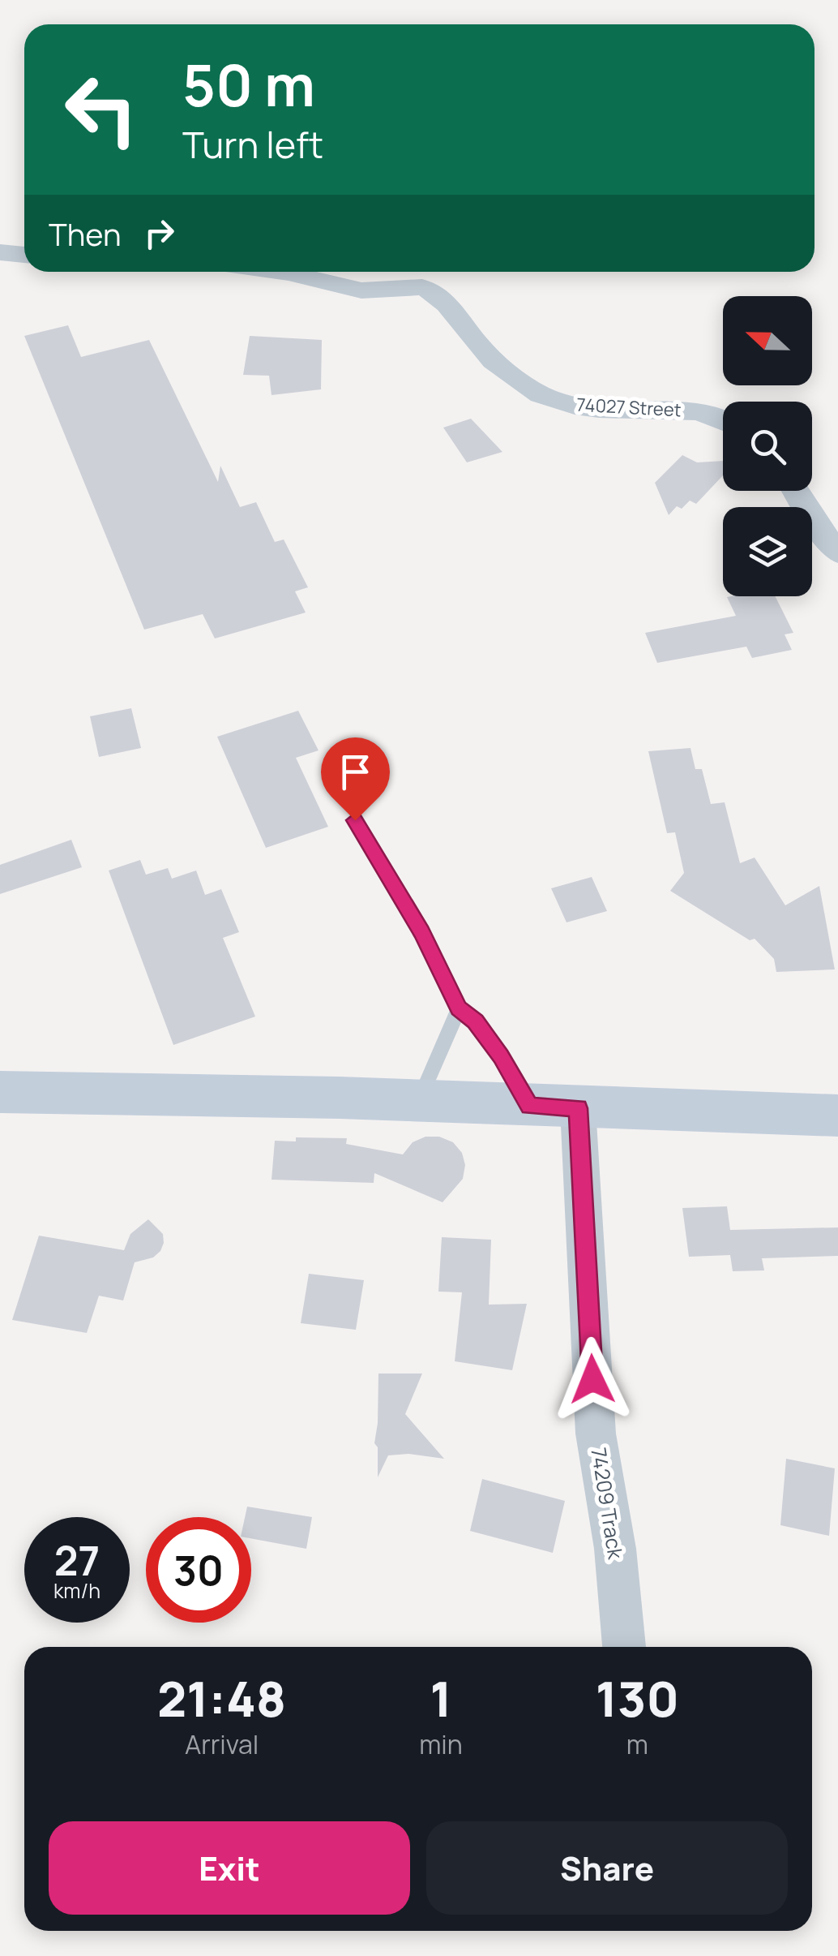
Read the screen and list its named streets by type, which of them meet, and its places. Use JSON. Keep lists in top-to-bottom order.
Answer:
{
  "streets": {
    "street": ["74027 Street", "74209 Track"]
  },
  "north": "left",
  "page": {
    "turn": ["50 m", "Turn left"],
    "then": "Then",
    "speed": "27 km/h",
    "limit": "30",
    "eta": [
      "21:48",
      "Arrival",
      "1",
      "min",
      "130",
      "m"
    ],
    "buttons": ["Exit", "Share"]
  }
}
